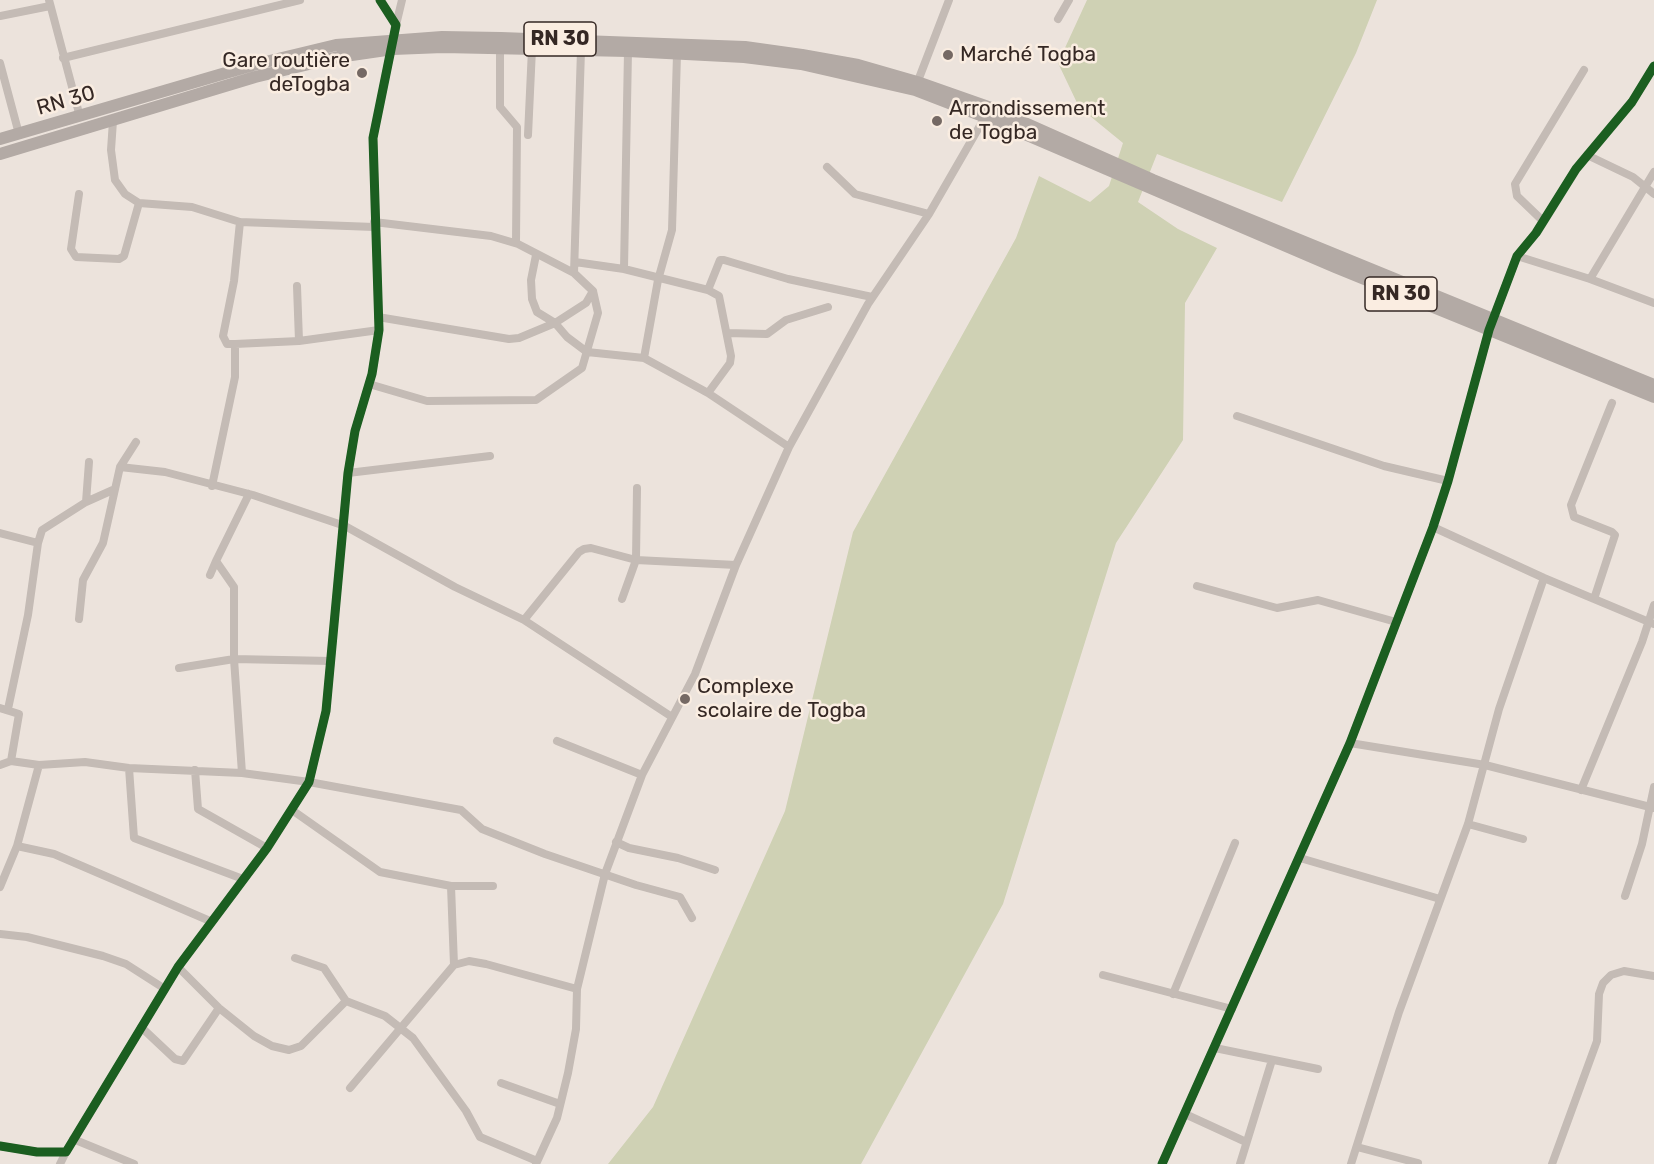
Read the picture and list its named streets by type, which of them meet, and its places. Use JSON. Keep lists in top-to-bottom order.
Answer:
{
  "streets": {
    "main road": ["RN 30"]
  },
  "places": [
    "Marché Togba",
    "Gare routière deTogba",
    "Arrondissement de Togba",
    "Complexe scolaire de Togba"
  ]
}
